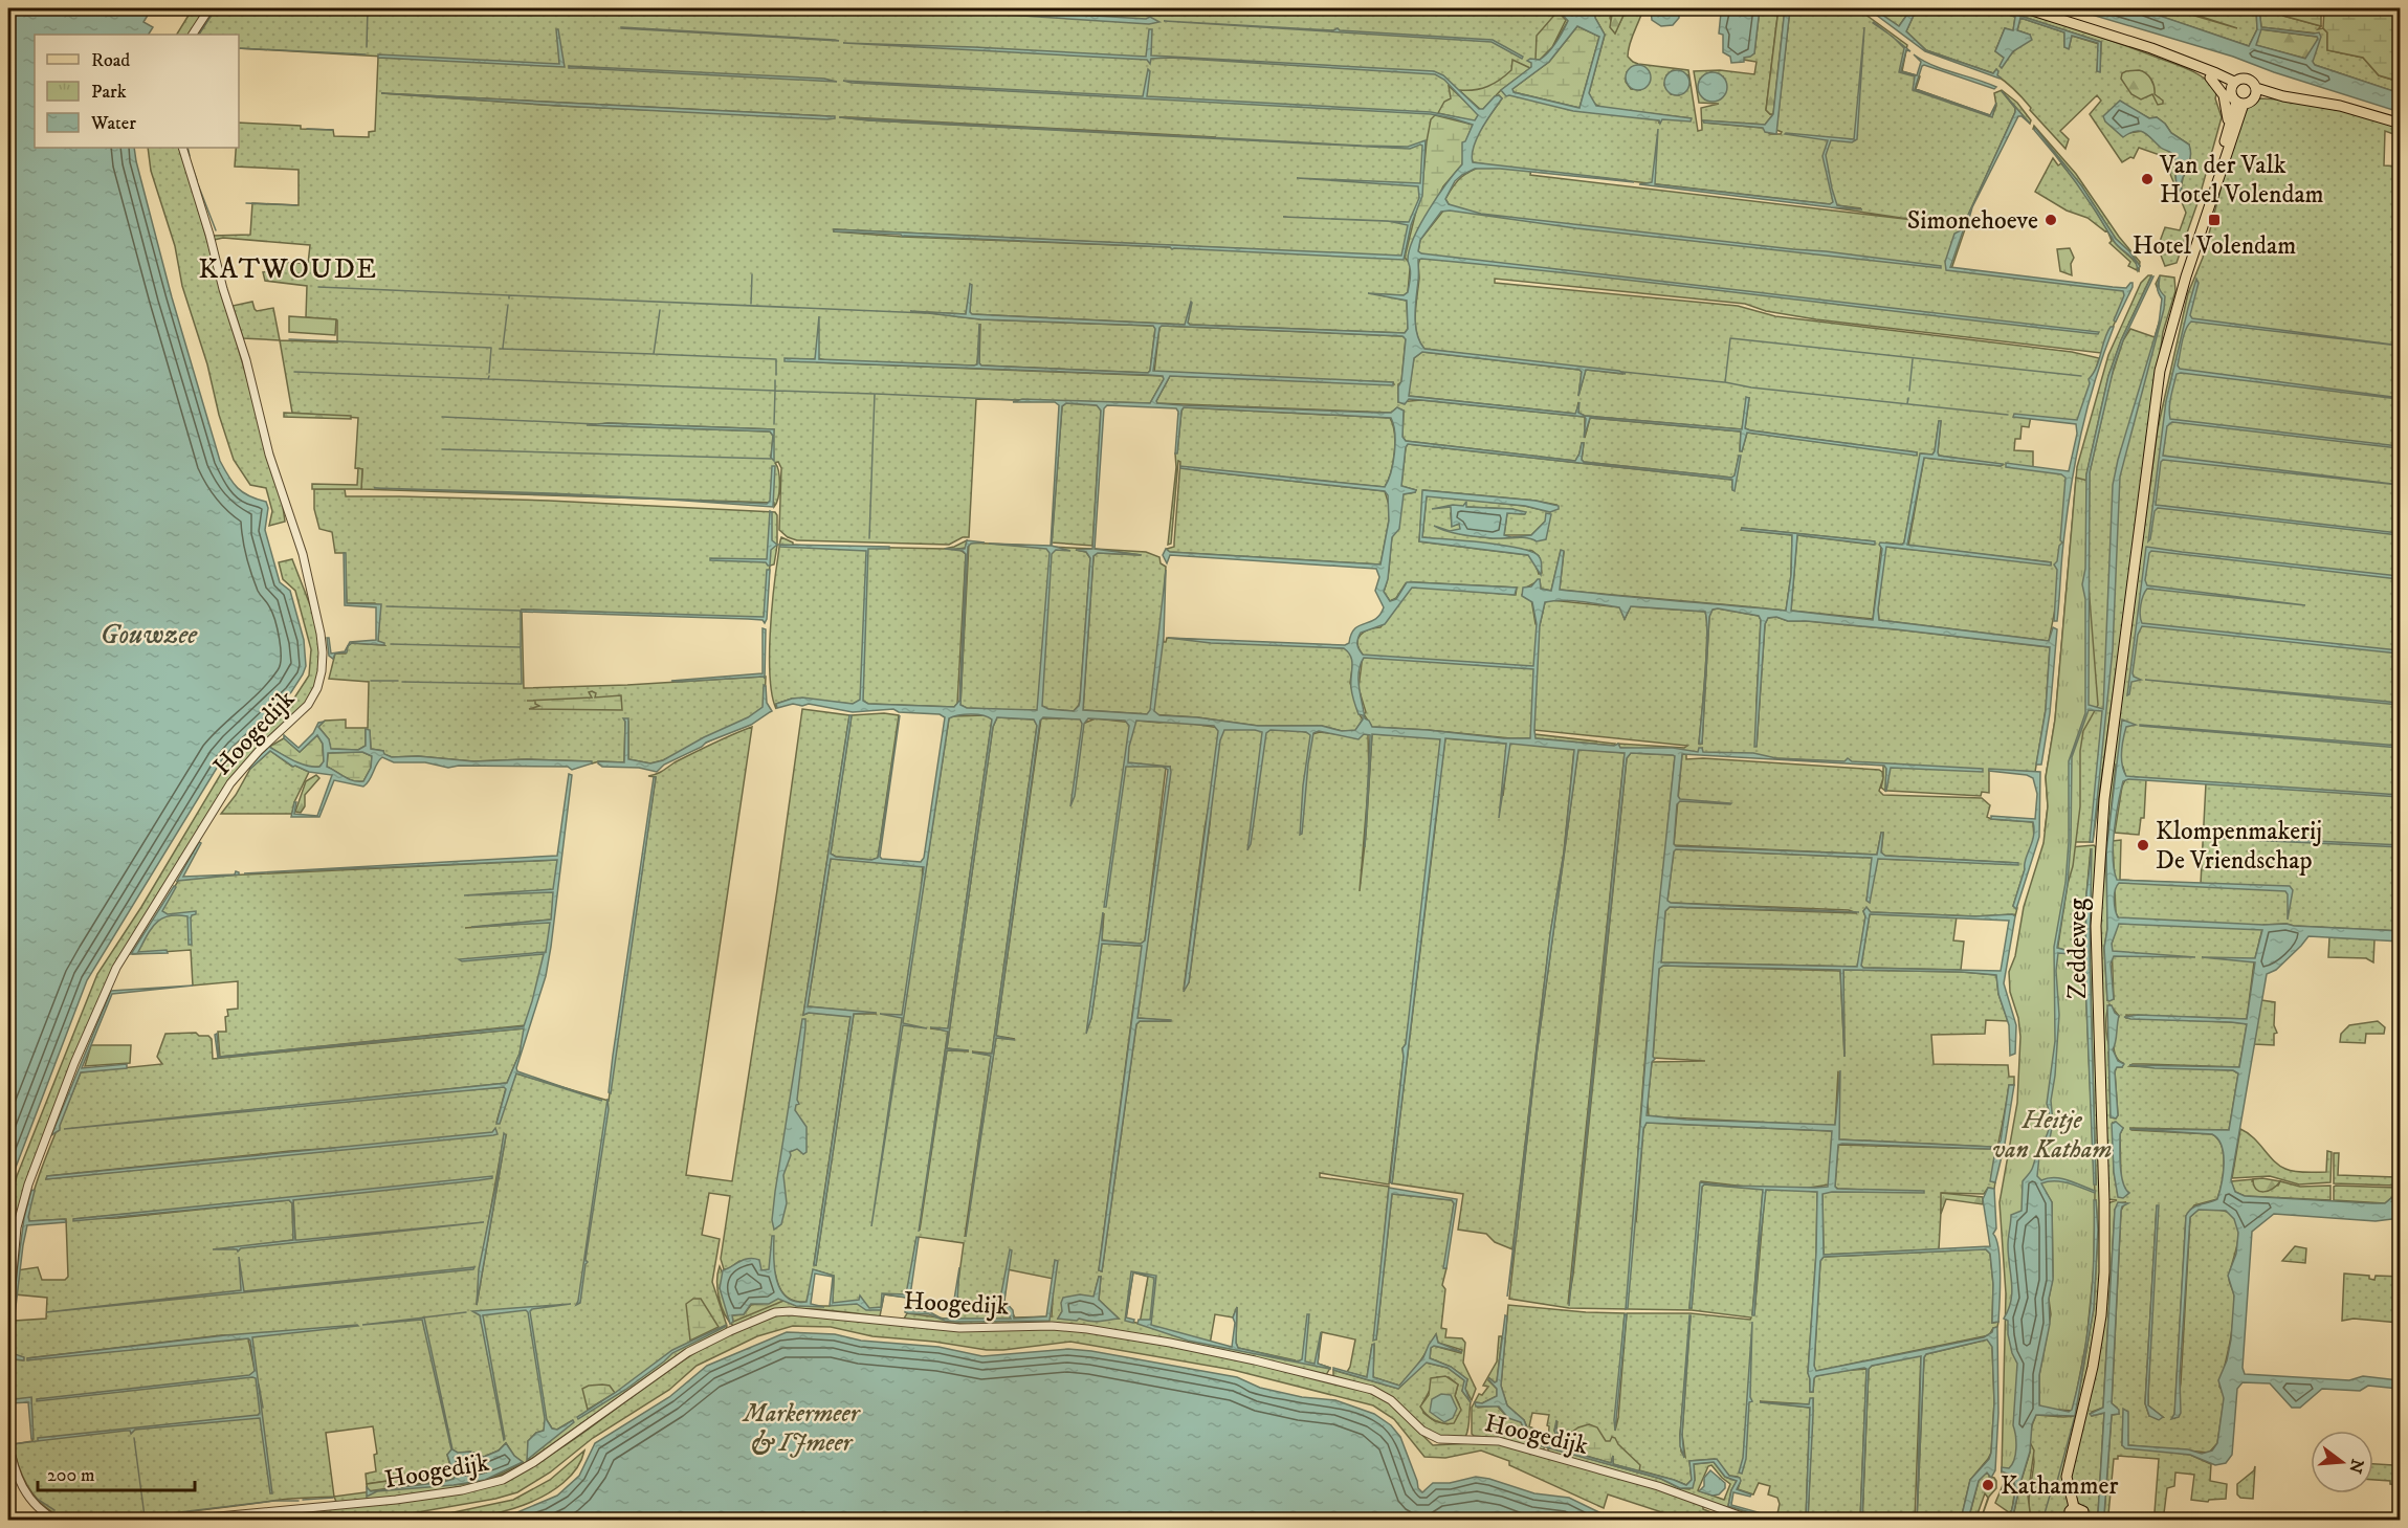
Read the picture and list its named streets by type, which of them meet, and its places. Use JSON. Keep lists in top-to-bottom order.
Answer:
{
  "streets": {
    "main road": ["Zeddeweg"],
    "street": ["Hoogedijk"]
  },
  "districts": ["KATWOUDE"],
  "water": ["Gouwzee"],
  "parks": ["Heitje van Katham", "Markermeer & IJmeer"],
  "places": {
    "other": [
      "Van der Valk Hotel Volendam",
      "Simonehoeve",
      "Klompenmakerij De Vriendschap",
      "Kathammer"
    ],
    "transit": ["Hotel Volendam"]
  },
  "legend": ["Road", "Park", "Water"],
  "scale_bar": "200 m",
  "north": "right"
}
